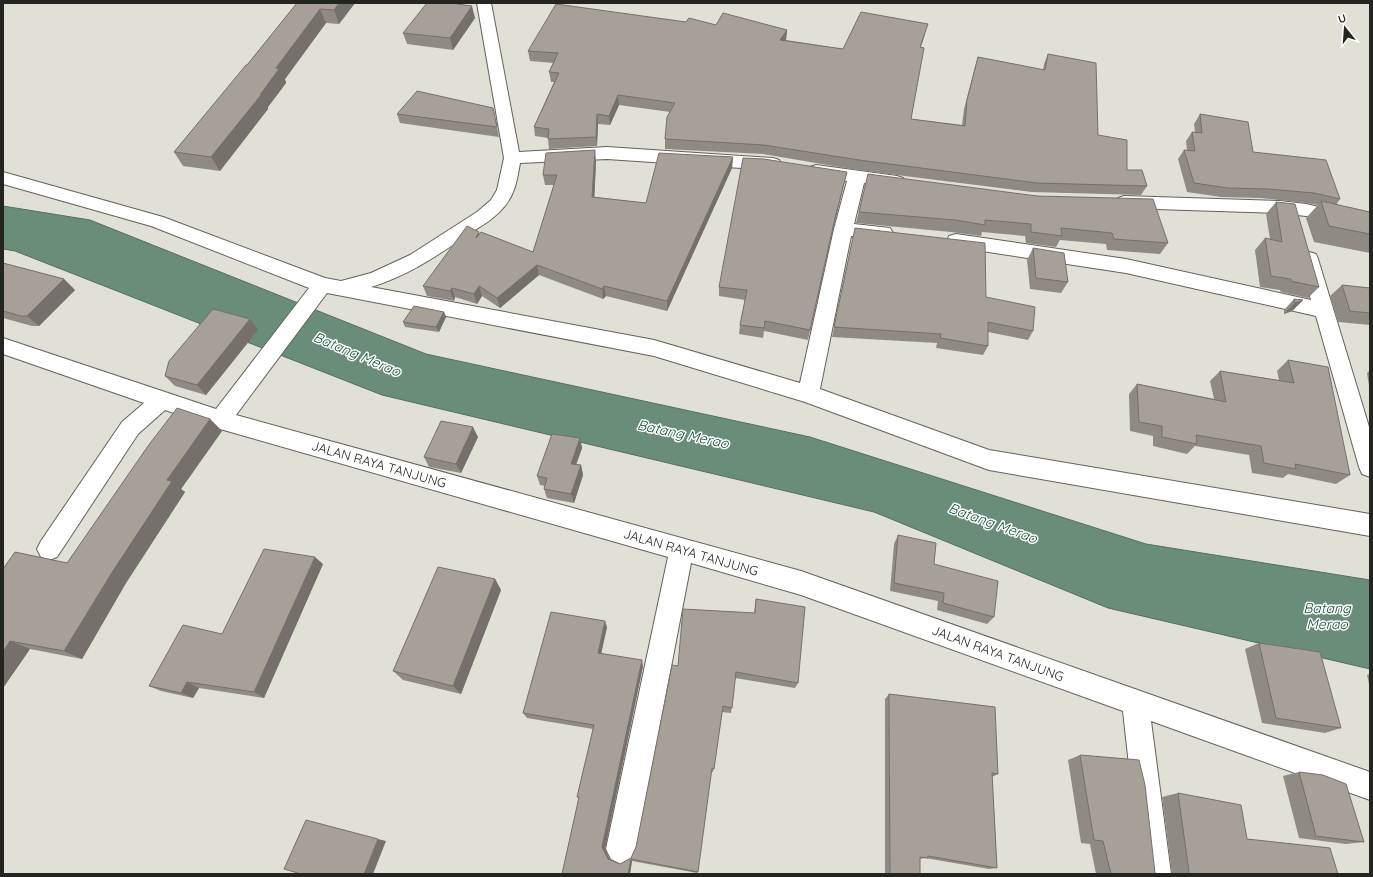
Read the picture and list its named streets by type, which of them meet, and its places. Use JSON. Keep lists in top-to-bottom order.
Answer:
{
  "streets": {
    "street": ["JALAN RAYA TANJUNG"]
  },
  "water": ["Batang Merao"],
  "north": "top"
}
